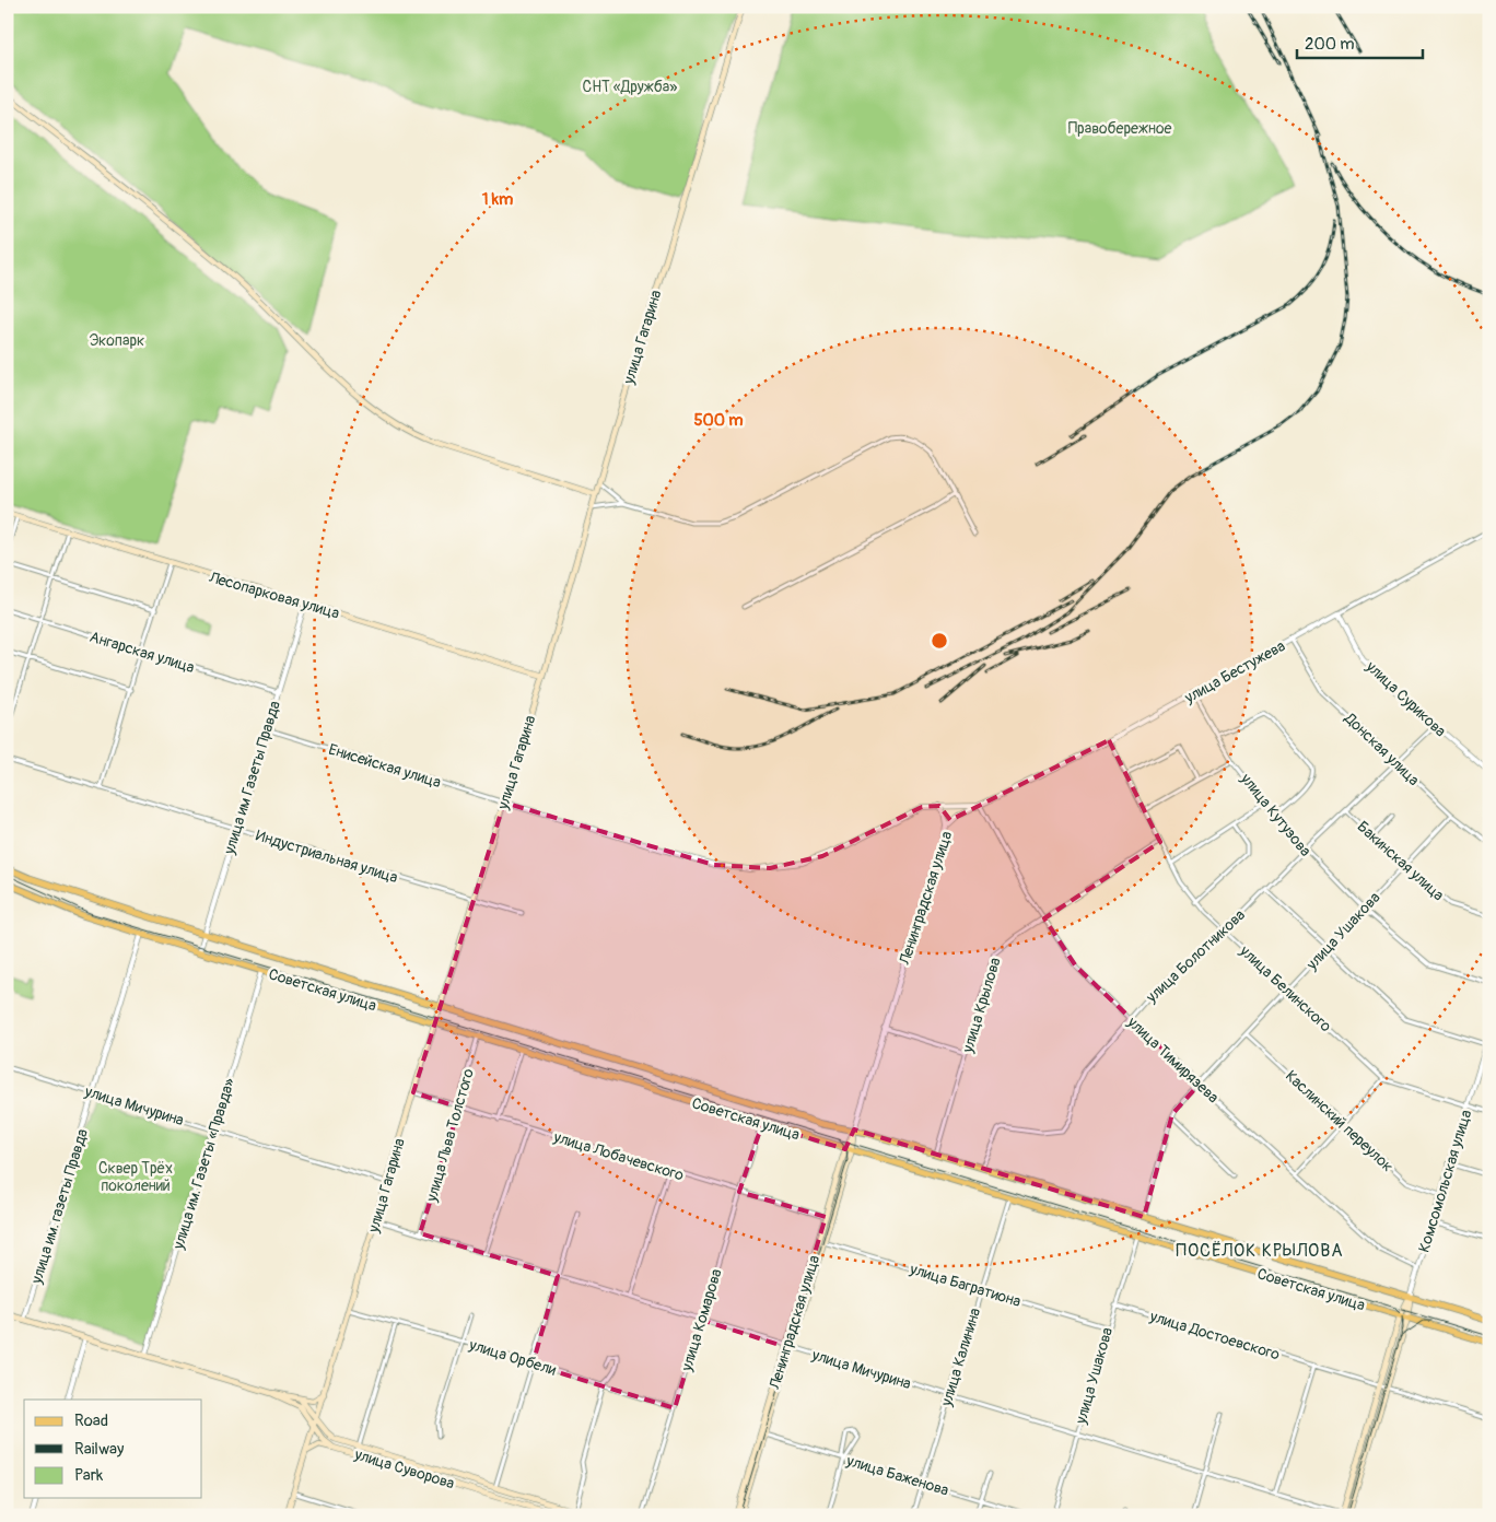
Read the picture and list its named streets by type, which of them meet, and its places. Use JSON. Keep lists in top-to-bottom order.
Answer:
{
  "streets": {
    "main road": [
      "улица Гагарина",
      "Лесопарковая улица",
      "Ленинградская улица",
      "Советская улица",
      "Комсомольская улица",
      "улица Суворова"
    ],
    "street": [
      "Ангарская улица",
      "улица Бестужева",
      "улица Сурикова",
      "Донская улица",
      "Енисейская улица",
      "улица им Газеты Правда",
      "улица Кутузова",
      "Индустриальная улица",
      "Бакинская улица",
      "улица Ушакова",
      "улица Болотникова",
      "улица Белинского",
      "улица Крылова",
      "улица Тимирязева",
      "улица Мичурина",
      "Каслинский переулок",
      "улица Льва Толстого",
      "улица Лобачевского",
      "улица им. Газеты «Правда»",
      "улица им. газеты Правда",
      "улица Багратиона",
      "улица Комарова",
      "улица Достоевского",
      "улица Орбели",
      "улица Калинина",
      "улица Баженова"
    ]
  },
  "crossings": [
    ["улица Гагарина", "Лесопарковая улица"],
    ["улица Гагарина", "Енисейская улица"],
    ["улица Гагарина", "Индустриальная улица"],
    ["улица Гагарина", "Советская улица"],
    ["улица Гагарина", "улица Мичурина"],
    ["улица Гагарина", "улица Лобачевского"],
    ["улица Гагарина", "улица Орбели"],
    ["улица Гагарина", "улица Суворова"],
    ["Лесопарковая улица", "улица им Газеты Правда"],
    ["Ангарская улица", "улица им Газеты Правда"],
    ["улица Бестужева", "улица Сурикова"],
    ["улица Бестужева", "Донская улица"],
    ["улица Бестужева", "улица Кутузова"],
    ["улица Бестужева", "Ленинградская улица"],
    ["улица Бестужева", "улица Белинского"],
    ["улица Бестужева", "улица Тимирязева"],
    ["улица Сурикова", "улица Болотникова"],
    ["Донская улица", "улица Ушакова"],
    ["Донская улица", "улица Болотникова"],
    ["Енисейская улица", "улица им Газеты Правда"],
    ["улица им Газеты Правда", "Индустриальная улица"],
    ["улица им Газеты Правда", "Советская улица"],
    ["улица Кутузова", "улица Ушакова"],
    ["улица Кутузова", "улица Болотникова"],
    ["Бакинская улица", "улица Ушакова"],
    ["Бакинская улица", "улица Болотникова"],
    ["Ленинградская улица", "Советская улица"],
    ["Ленинградская улица", "улица Тимирязева"],
    ["Ленинградская улица", "улица Мичурина"],
    ["Ленинградская улица", "улица Лобачевского"],
    ["Ленинградская улица", "улица Багратиона"],
    ["Ленинградская улица", "улица Баженова"],
    ["улица Ушакова", "улица Белинского"],
    ["улица Ушакова", "Советская улица"],
    ["улица Ушакова", "улица Тимирязева"],
    ["улица Ушакова", "улица Мичурина"],
    ["улица Ушакова", "Каслинский переулок"],
    ["улица Ушакова", "улица Багратиона"],
    ["улица Ушакова", "улица Достоевского"],
    ["улица Болотникова", "улица Белинского"],
    ["улица Болотникова", "Советская улица"],
    ["улица Болотникова", "улица Тимирязева"],
    ["улица Белинского", "улица Крылова"],
    ["улица Белинского", "Комсомольская улица"],
    ["Советская улица", "улица Крылова"],
    ["Советская улица", "улица Льва Толстого"],
    ["Советская улица", "улица им. Газеты «Правда»"],
    ["Советская улица", "Комсомольская улица"],
    ["Советская улица", "улица Комарова"],
    ["Советская улица", "улица Калинина"],
    ["улица Крылова", "улица Тимирязева"],
    ["улица Тимирязева", "Комсомольская улица"],
    ["улица Мичурина", "улица Льва Толстого"],
    ["улица Мичурина", "улица им. Газеты «Правда»"],
    ["улица Мичурина", "Комсомольская улица"],
    ["улица Мичурина", "улица им. газеты Правда"],
    ["улица Мичурина", "улица Комарова"],
    ["улица Мичурина", "улица Калинина"],
    ["Каслинский переулок", "Комсомольская улица"],
    ["улица Льва Толстого", "улица Лобачевского"],
    ["улица Лобачевского", "улица Комарова"],
    ["улица им. Газеты «Правда»", "улица Суворова"],
    ["Комсомольская улица", "улица Достоевского"],
    ["улица им. газеты Правда", "улица Суворова"],
    ["улица Багратиона", "улица Калинина"],
    ["улица Комарова", "улица Орбели"],
    ["улица Калинина", "улица Баженова"]
  ],
  "districts": ["ПОСЁЛОК КРЫЛОВА"],
  "parks": [
    "СНТ «Дружба»",
    "Правобережное",
    "Экопарк",
    "Сквер Трёх поколений"
  ],
  "legend": ["Road", "Railway", "Park"],
  "scale_bar": "200 m",
  "rings": ["1 km", "500 m"]
}
